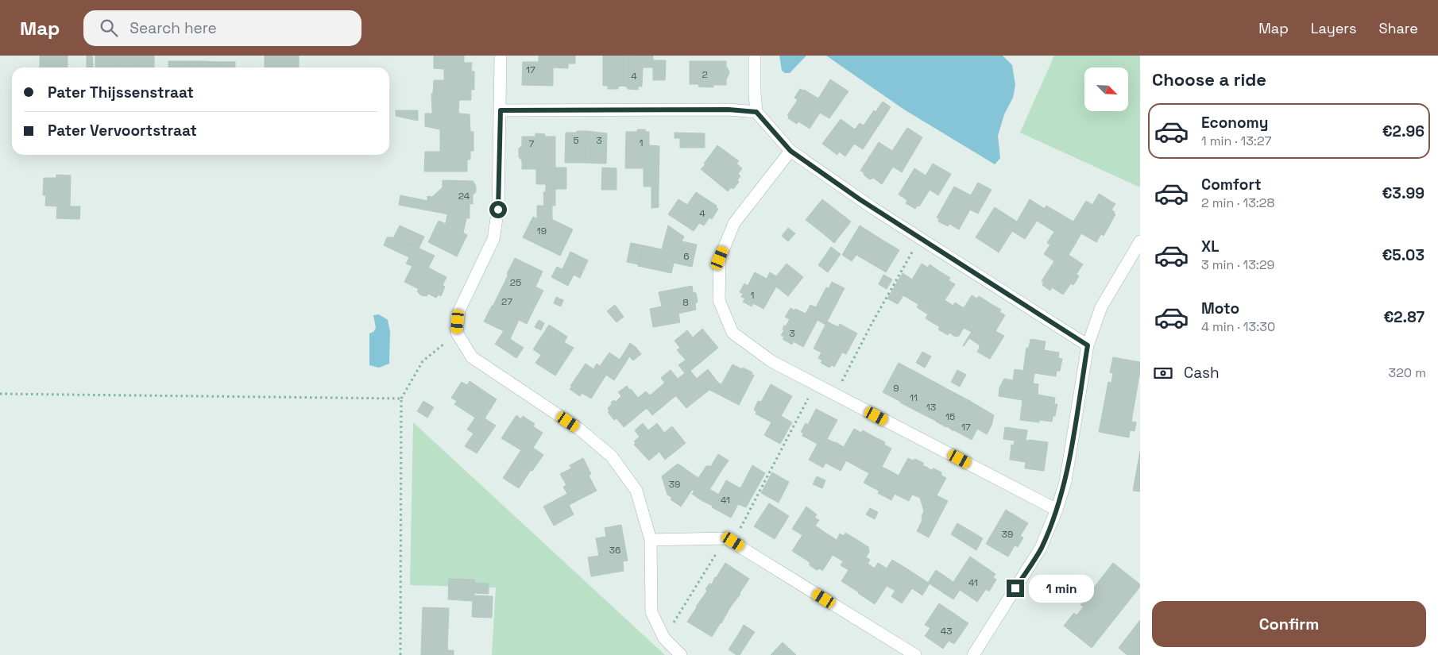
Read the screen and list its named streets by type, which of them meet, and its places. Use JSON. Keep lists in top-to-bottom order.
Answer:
{
  "house_numbers": [
    "17",
    "2",
    "4",
    "5",
    "3",
    "1",
    "7",
    "24",
    "4",
    "19",
    "6",
    "25",
    "1",
    "27",
    "8",
    "3",
    "9",
    "11",
    "13",
    "15",
    "17",
    "39",
    "41",
    "39",
    "36",
    "41",
    "43"
  ],
  "north": "bottom right",
  "page": {
    "header": "Map",
    "search": "Search here",
    "nav": ["Map", "Layers", "Share"],
    "heading": "Choose a ride",
    "banner": ["Pater Thijssenstraat", "Pater Vervoortstraat"],
    "list": [
      {
        "name": "Economy",
        "note": "1 min · 13:27",
        "value": "€2.96"
      },
      {
        "name": "Comfort",
        "note": "2 min · 13:28",
        "value": "€3.99"
      },
      {
        "name": "XL",
        "note": "3 min · 13:29",
        "value": "€5.03"
      },
      {
        "name": "Moto",
        "note": "4 min · 13:30",
        "value": "€2.87"
      }
    ],
    "pay": ["Cash", "320 m"],
    "bubble": "1 min",
    "buttons": "Confirm"
  }
}
